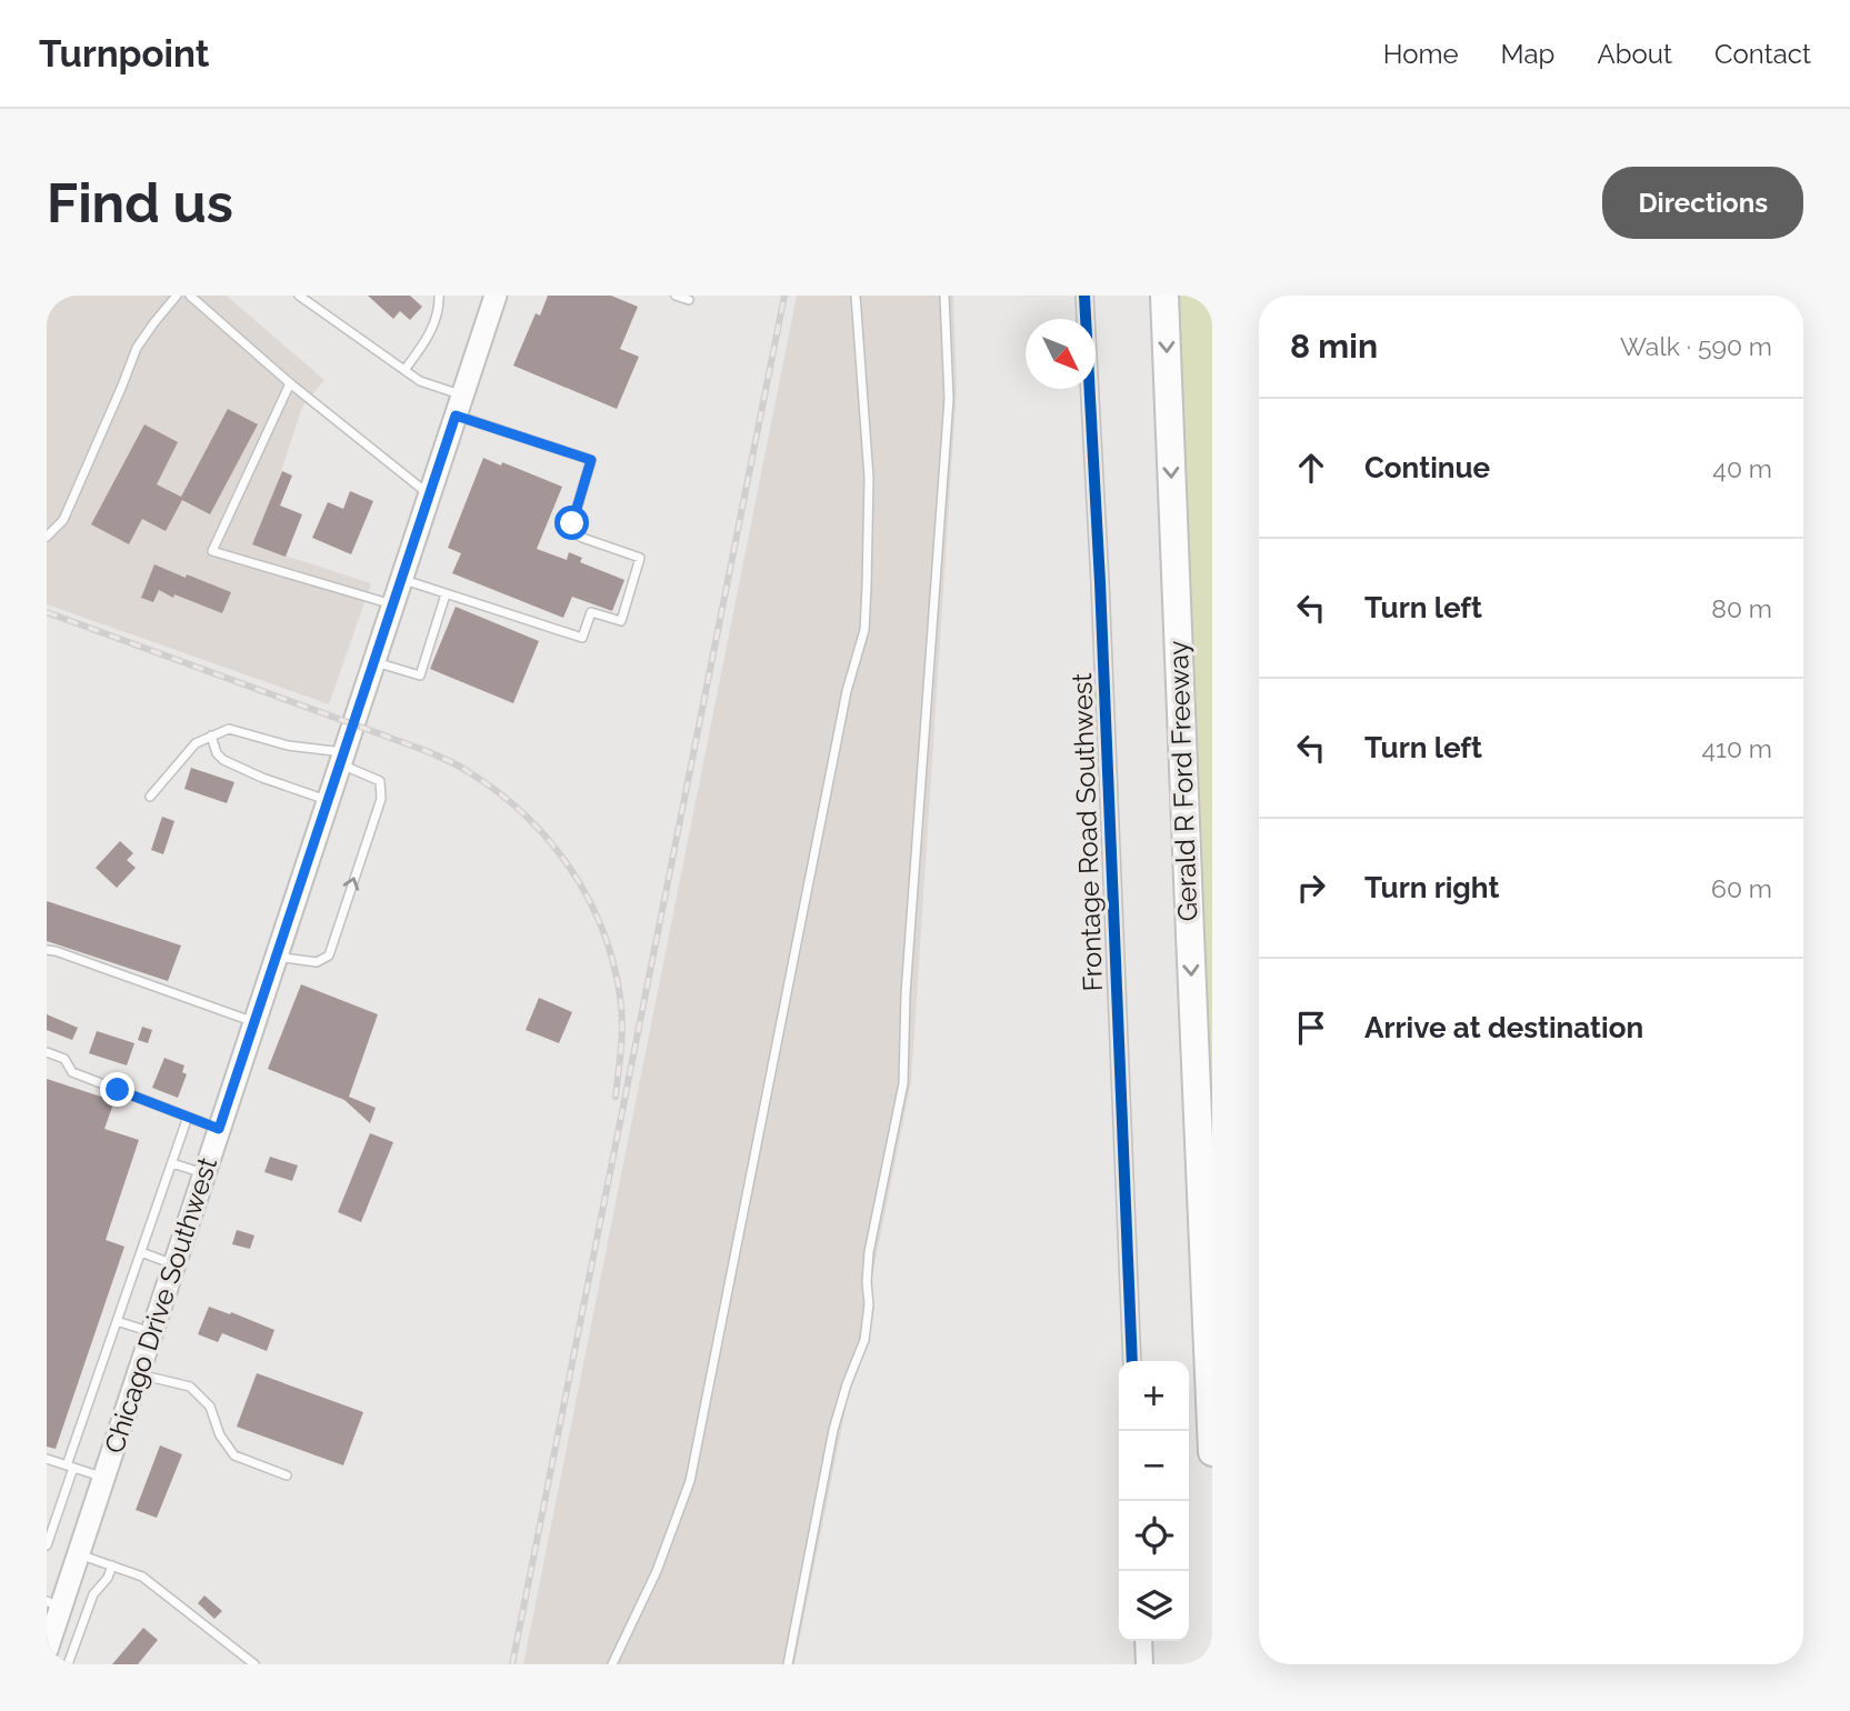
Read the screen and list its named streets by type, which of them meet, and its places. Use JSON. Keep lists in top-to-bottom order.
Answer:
{
  "streets": {
    "highway": ["Gerald R Ford Freeway"],
    "main road": ["Chicago Drive Southwest"],
    "street": ["Frontage Road Southwest"]
  },
  "one_way": ["Gerald R Ford Freeway"],
  "north": "bottom right",
  "page": {
    "header": "Turnpoint",
    "nav": [
      "Home",
      "Map",
      "About",
      "Contact"
    ],
    "buttons": "Directions",
    "title": "Find us",
    "heading": ["8 min", "Walk · 590 m"],
    "list": [
      ["Continue", "40 m"],
      ["Turn left", "80 m"],
      ["Turn left", "410 m"],
      ["Turn right", "60 m"],
      "Arrive at destination"
    ],
    "map_buttons": ["+", "−"]
  }
}
